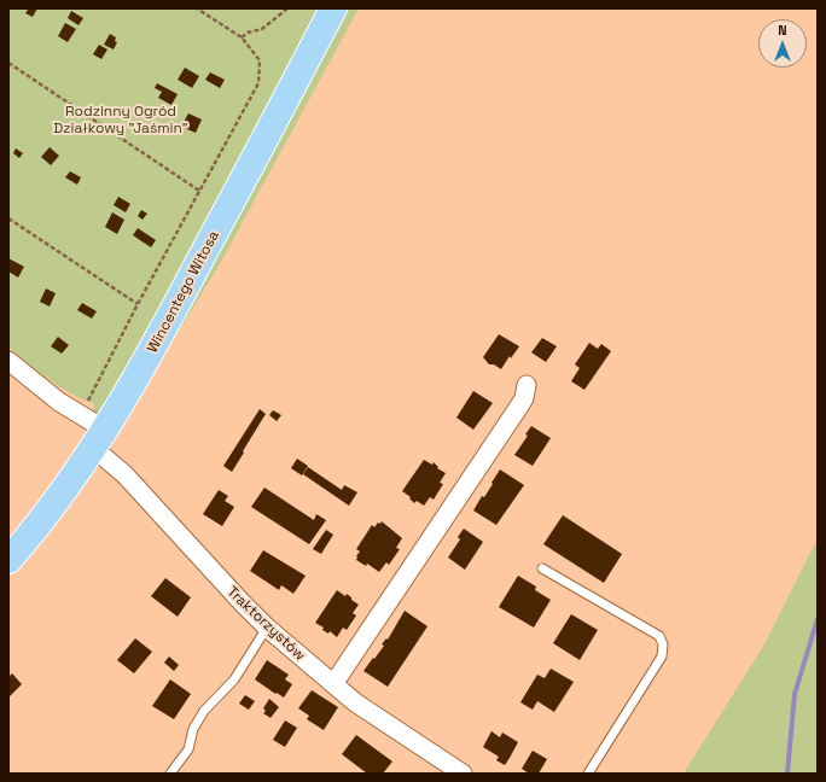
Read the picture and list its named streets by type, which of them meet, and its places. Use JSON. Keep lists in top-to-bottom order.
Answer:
{
  "streets": {
    "main road": ["Wincentego Witosa"],
    "street": ["Traktorzystów"]
  },
  "crossings": [
    ["Wincentego Witosa", "Traktorzystów"]
  ],
  "parks": ["Rodzinny Ogród Działkowy \"Jaśmin\""],
  "north": "top"
}
